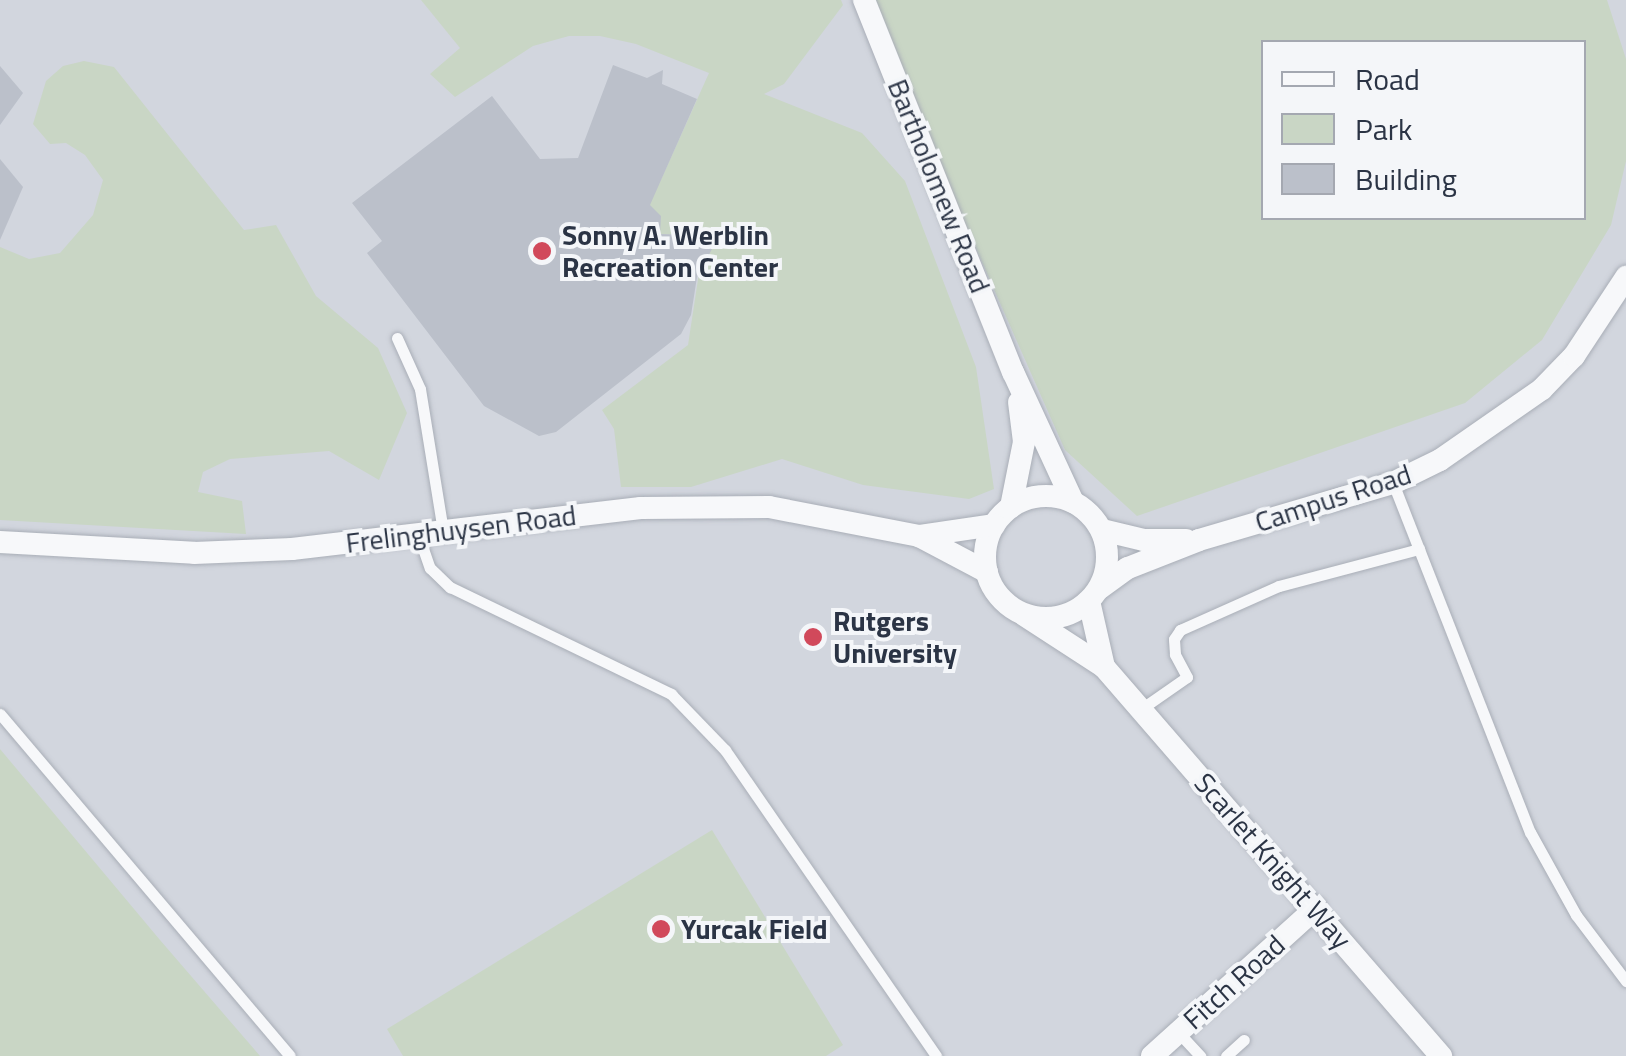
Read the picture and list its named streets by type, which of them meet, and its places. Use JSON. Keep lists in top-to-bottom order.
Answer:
{
  "streets": {
    "street": [
      "Bartholomew Road",
      "Campus Road",
      "Frelinghuysen Road",
      "Scarlet Knight Way",
      "Fitch Road"
    ]
  },
  "crossings": [
    ["Bartholomew Road", "Campus Road"],
    ["Bartholomew Road", "Frelinghuysen Road"],
    ["Campus Road", "Frelinghuysen Road"],
    ["Scarlet Knight Way", "Fitch Road"]
  ],
  "places": ["Sonny A. Werblin Recreation Center", "Rutgers University", "Yurcak Field"],
  "legend": ["Road", "Park", "Building"]
}
